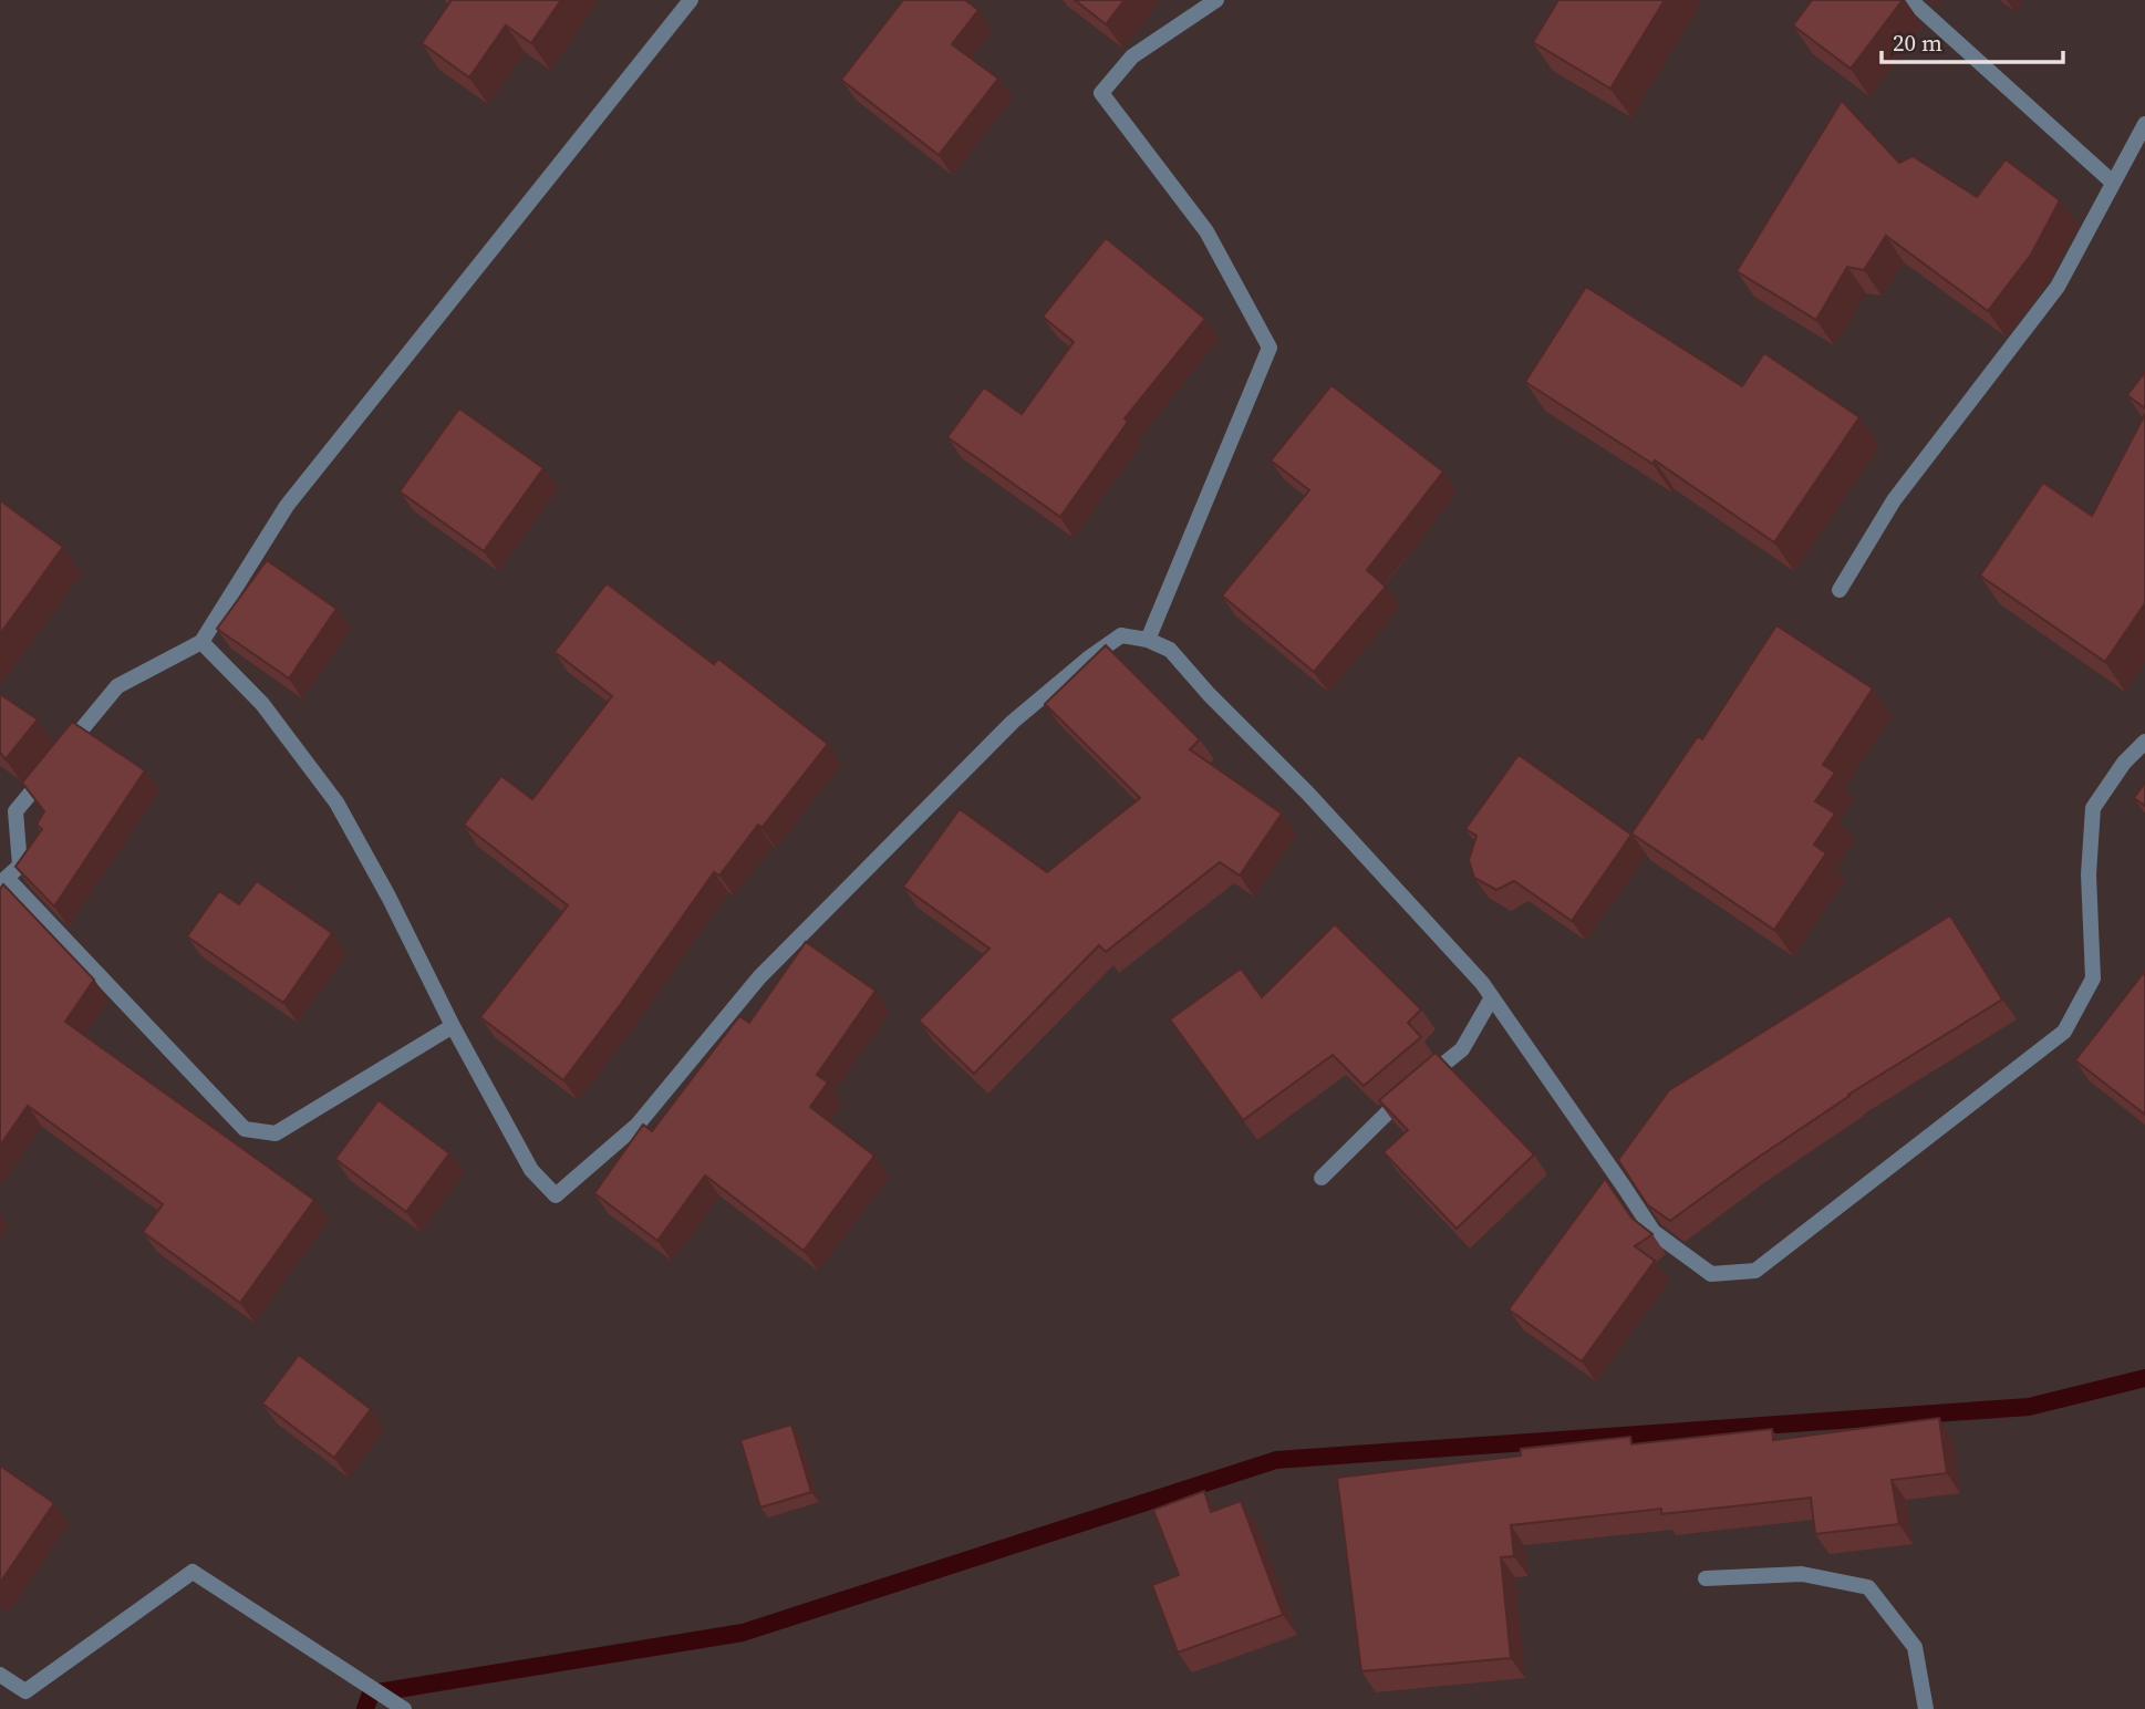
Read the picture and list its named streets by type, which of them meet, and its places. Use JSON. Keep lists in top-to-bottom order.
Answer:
{
  "scale_bar": "20 m"
}
